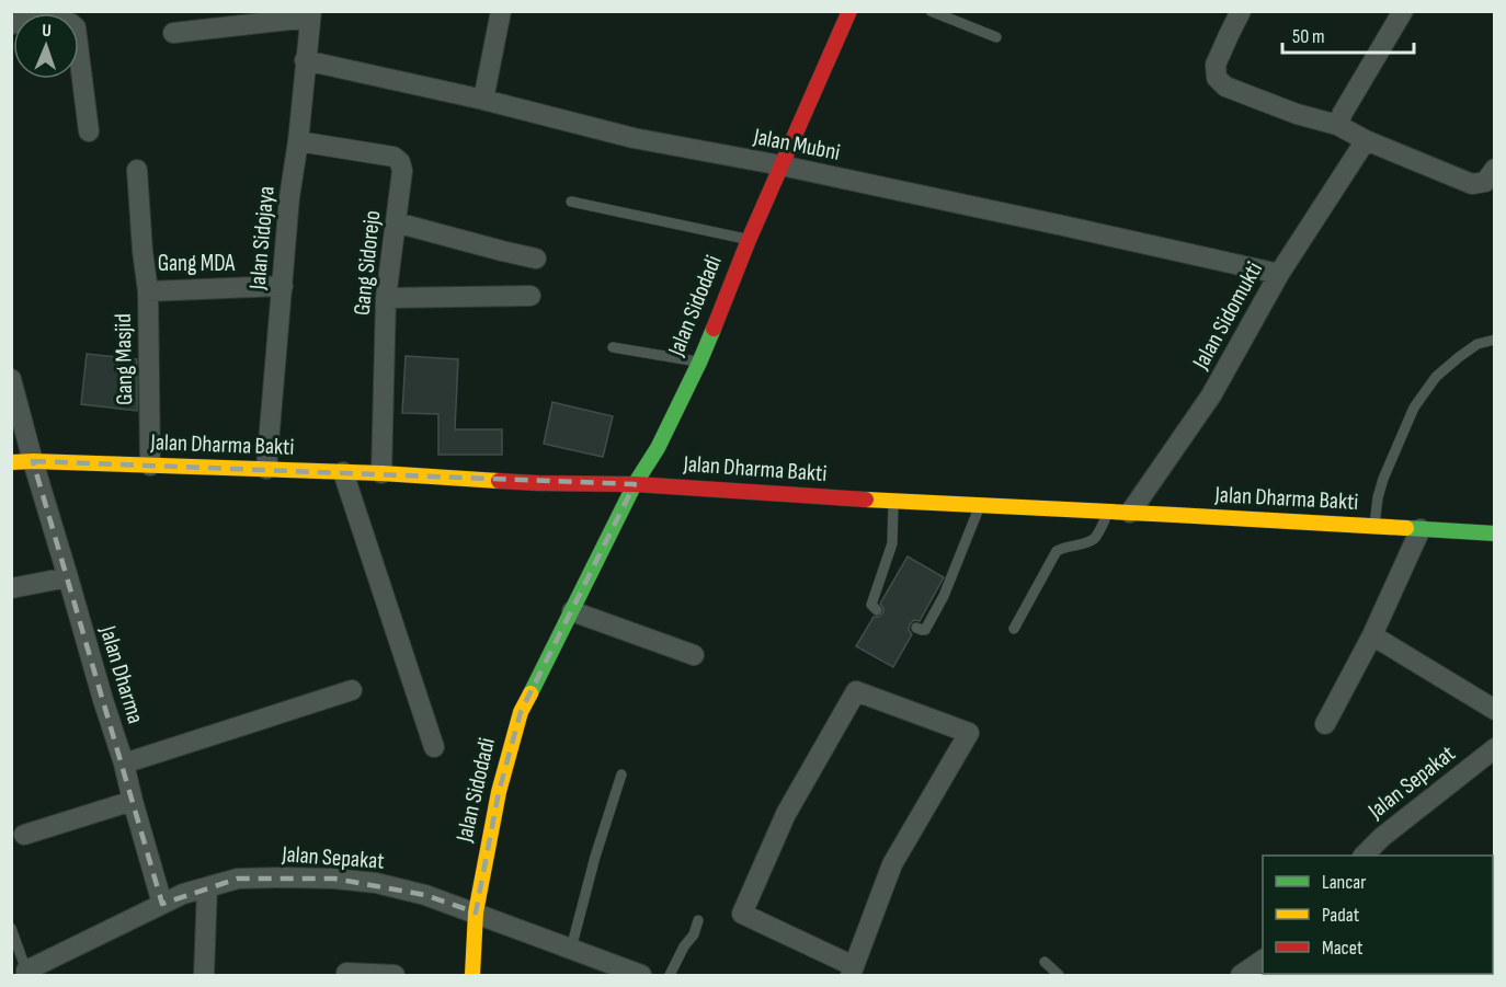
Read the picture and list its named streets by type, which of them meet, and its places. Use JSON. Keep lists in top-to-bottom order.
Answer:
{
  "streets": {
    "main road": ["Jalan Sidodadi", "Jalan Dharma Bakti"],
    "street": [
      "Jalan Mubni",
      "Jalan Sidojaya",
      "Gang MDA",
      "Gang Sidorejo",
      "Jalan Sidomukti",
      "Gang Masjid",
      "Jalan Dharma",
      "Jalan Sepakat"
    ]
  },
  "crossings": [
    ["Jalan Mubni", "Jalan Sidojaya"],
    ["Jalan Mubni", "Jalan Sidodadi"],
    ["Jalan Mubni", "Jalan Sidomukti"],
    ["Jalan Sidojaya", "Gang MDA"],
    ["Jalan Sidojaya", "Gang Sidorejo"],
    ["Jalan Sidojaya", "Jalan Dharma Bakti"],
    ["Gang MDA", "Gang Masjid"],
    ["Gang Sidorejo", "Jalan Dharma Bakti"],
    ["Jalan Sidodadi", "Jalan Dharma Bakti"],
    ["Jalan Sidodadi", "Jalan Sepakat"],
    ["Jalan Sidomukti", "Jalan Dharma Bakti"],
    ["Gang Masjid", "Jalan Dharma Bakti"],
    ["Jalan Dharma Bakti", "Jalan Dharma"],
    ["Jalan Dharma", "Jalan Sepakat"]
  ],
  "legend": ["Lancar", "Padat", "Macet"],
  "scale_bar": "50 m",
  "north": "top"
}
